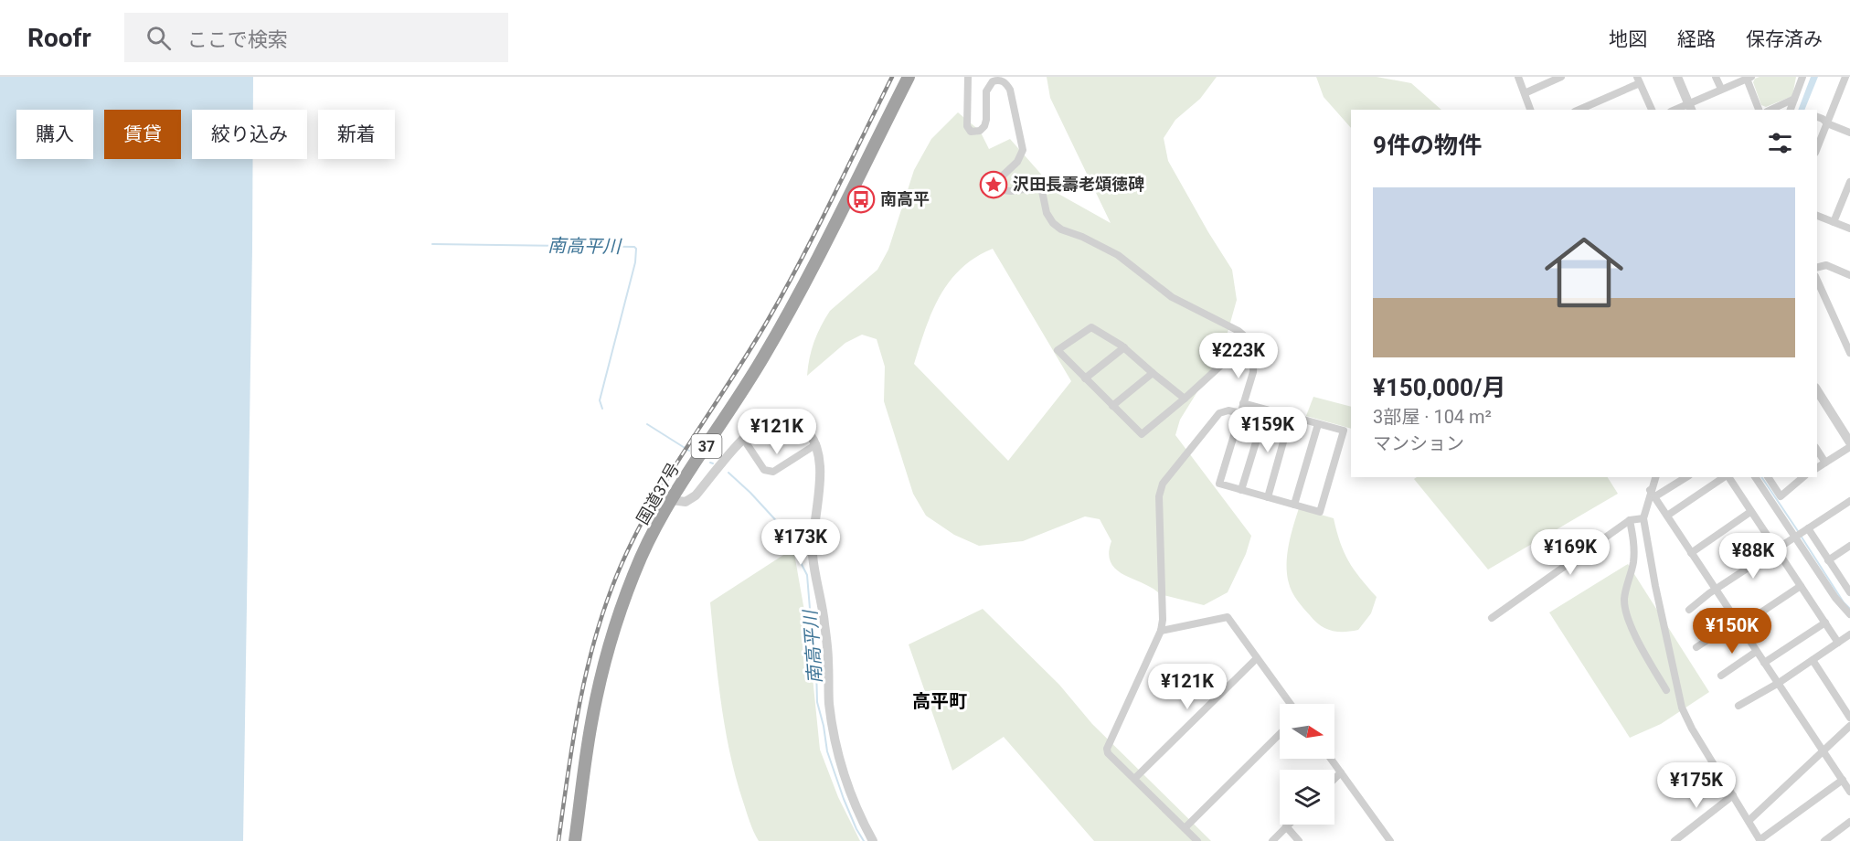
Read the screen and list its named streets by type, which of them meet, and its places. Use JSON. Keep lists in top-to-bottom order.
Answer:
{
  "streets": {
    "highway": ["37", "国道37号"]
  },
  "districts": ["高平町"],
  "water": ["南高平川"],
  "places": {
    "place": ["沢田長壽老頌徳碑"],
    "bus stop": ["南高平"]
  },
  "north": "right",
  "page": {
    "header": "Roofr",
    "search": "ここで検索",
    "nav": ["地図", "経路", "保存済み"],
    "chip": [
      "購入",
      "賃貸",
      "絞り込み",
      "新着"
    ],
    "heading": "9件の物件",
    "list": [
      {
        "name": "¥150,000/月",
        "note": "3部屋 · 104 m² · マンション"
      }
    ],
    "price": [
      "¥223K",
      "¥159K",
      "¥121K",
      "¥173K",
      "¥169K",
      "¥88K",
      "¥150K",
      "¥121K",
      "¥175K"
    ]
  }
}
